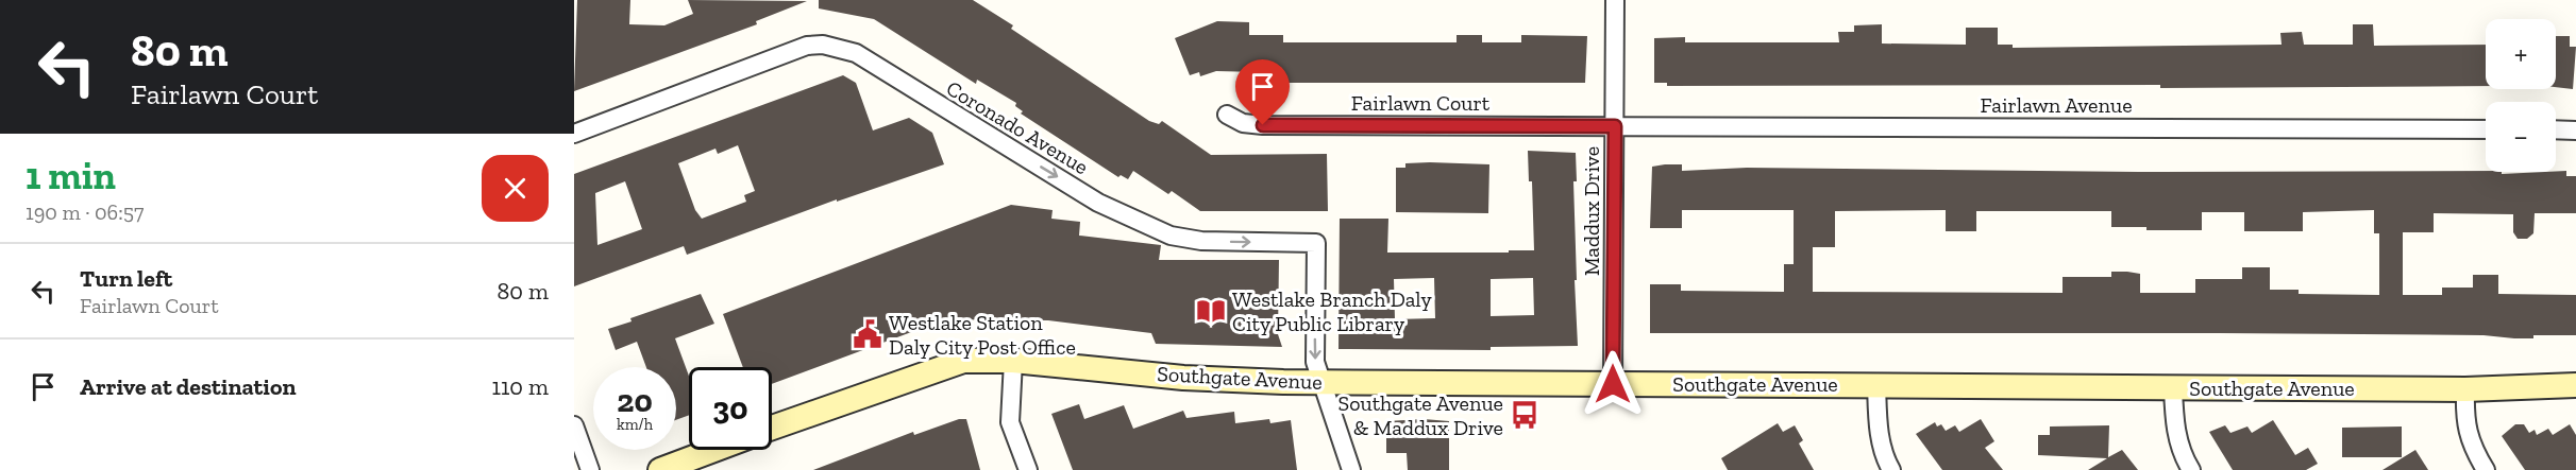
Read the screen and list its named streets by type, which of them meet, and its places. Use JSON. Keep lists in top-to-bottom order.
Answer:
{
  "streets": {
    "street": [
      "Fairlawn Court",
      "Fairlawn Avenue",
      "Coronado Avenue",
      "Maddux Drive",
      "Southgate Avenue"
    ]
  },
  "crossings": [
    ["Fairlawn Court", "Fairlawn Avenue"],
    ["Fairlawn Court", "Maddux Drive"],
    ["Fairlawn Avenue", "Maddux Drive"],
    ["Coronado Avenue", "Southgate Avenue"],
    ["Maddux Drive", "Southgate Avenue"]
  ],
  "one_way": ["Coronado Avenue"],
  "places": {
    "library": ["Westlake Branch Daly City Public Library"],
    "public building": ["Westlake Station Daly City Post Office"],
    "bus stop": ["Southgate Avenue & Maddux Drive"]
  },
  "page": {
    "turn": ["80 m", "Fairlawn Court"],
    "map_buttons": ["+", "−"],
    "heading": ["1 min", "190 m · 06:57"],
    "list": [
      {
        "name": "Turn left",
        "note": "Fairlawn Court",
        "value": "80 m"
      },
      {
        "name": "Arrive at destination",
        "value": "110 m"
      }
    ],
    "speed": "20 km/h",
    "limit": "30"
  }
}
